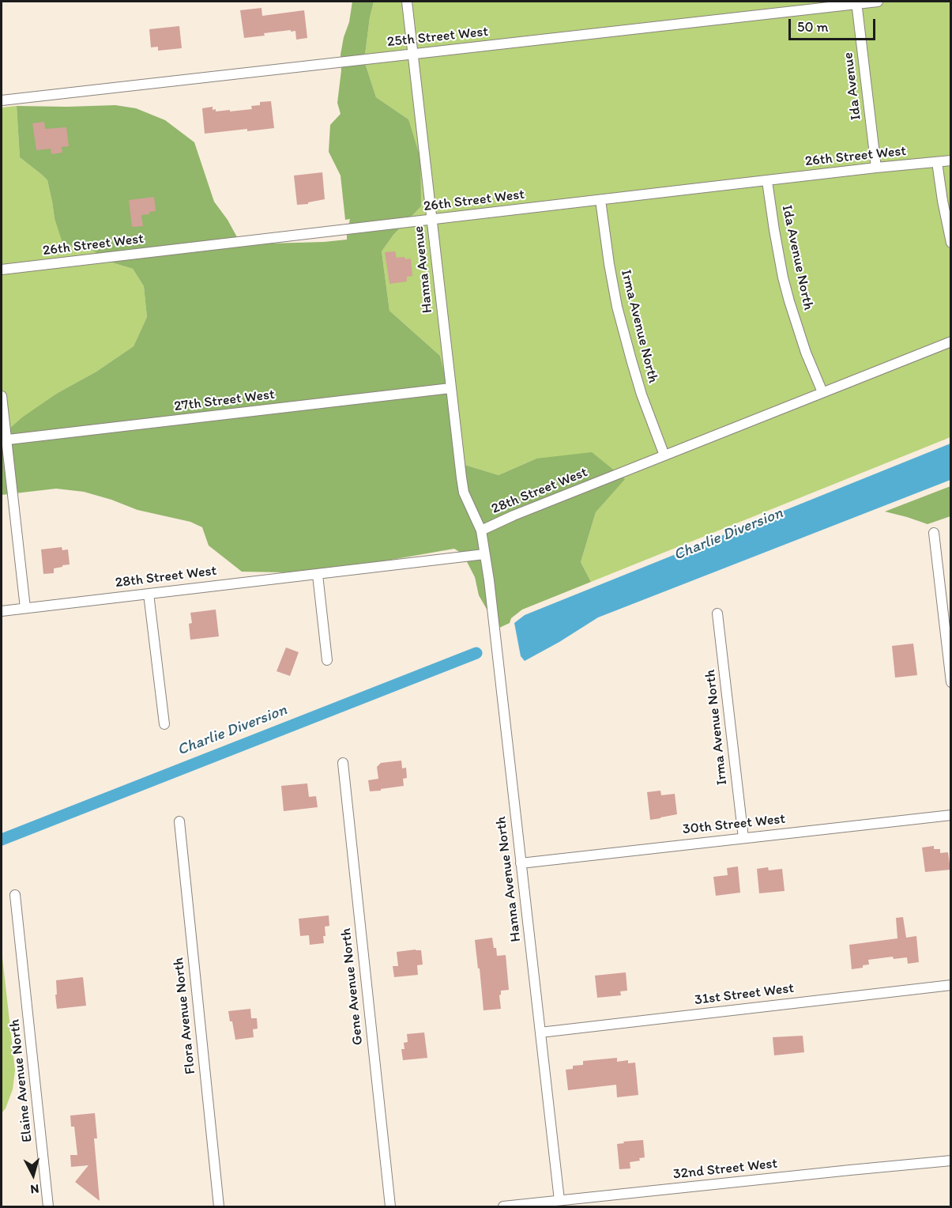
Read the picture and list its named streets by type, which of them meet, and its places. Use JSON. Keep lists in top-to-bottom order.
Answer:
{
  "streets": {
    "street": [
      "25th Street West",
      "Ida Avenue",
      "26th Street West",
      "Ida Avenue North",
      "Hanna Avenue",
      "Irma Avenue North",
      "27th Street West",
      "28th Street West",
      "30th Street West",
      "Hanna Avenue North",
      "Gene Avenue North",
      "31st Street West",
      "Flora Avenue North",
      "Elaine Avenue North",
      "32nd Street West"
    ]
  },
  "crossings": [
    ["25th Street West", "Ida Avenue"],
    ["25th Street West", "Hanna Avenue"],
    ["Ida Avenue", "26th Street West"],
    ["26th Street West", "Ida Avenue North"],
    ["26th Street West", "Hanna Avenue"],
    ["26th Street West", "Irma Avenue North"],
    ["Ida Avenue North", "28th Street West"],
    ["Hanna Avenue", "27th Street West"],
    ["Hanna Avenue", "28th Street West"],
    ["Irma Avenue North", "28th Street West"],
    ["Irma Avenue North", "30th Street West"],
    ["28th Street West", "Hanna Avenue North"],
    ["30th Street West", "Hanna Avenue North"],
    ["Hanna Avenue North", "31st Street West"],
    ["Hanna Avenue North", "32nd Street West"]
  ],
  "water": ["Charlie Diversion"],
  "scale_bar": "50 m",
  "north": "bottom"
}
